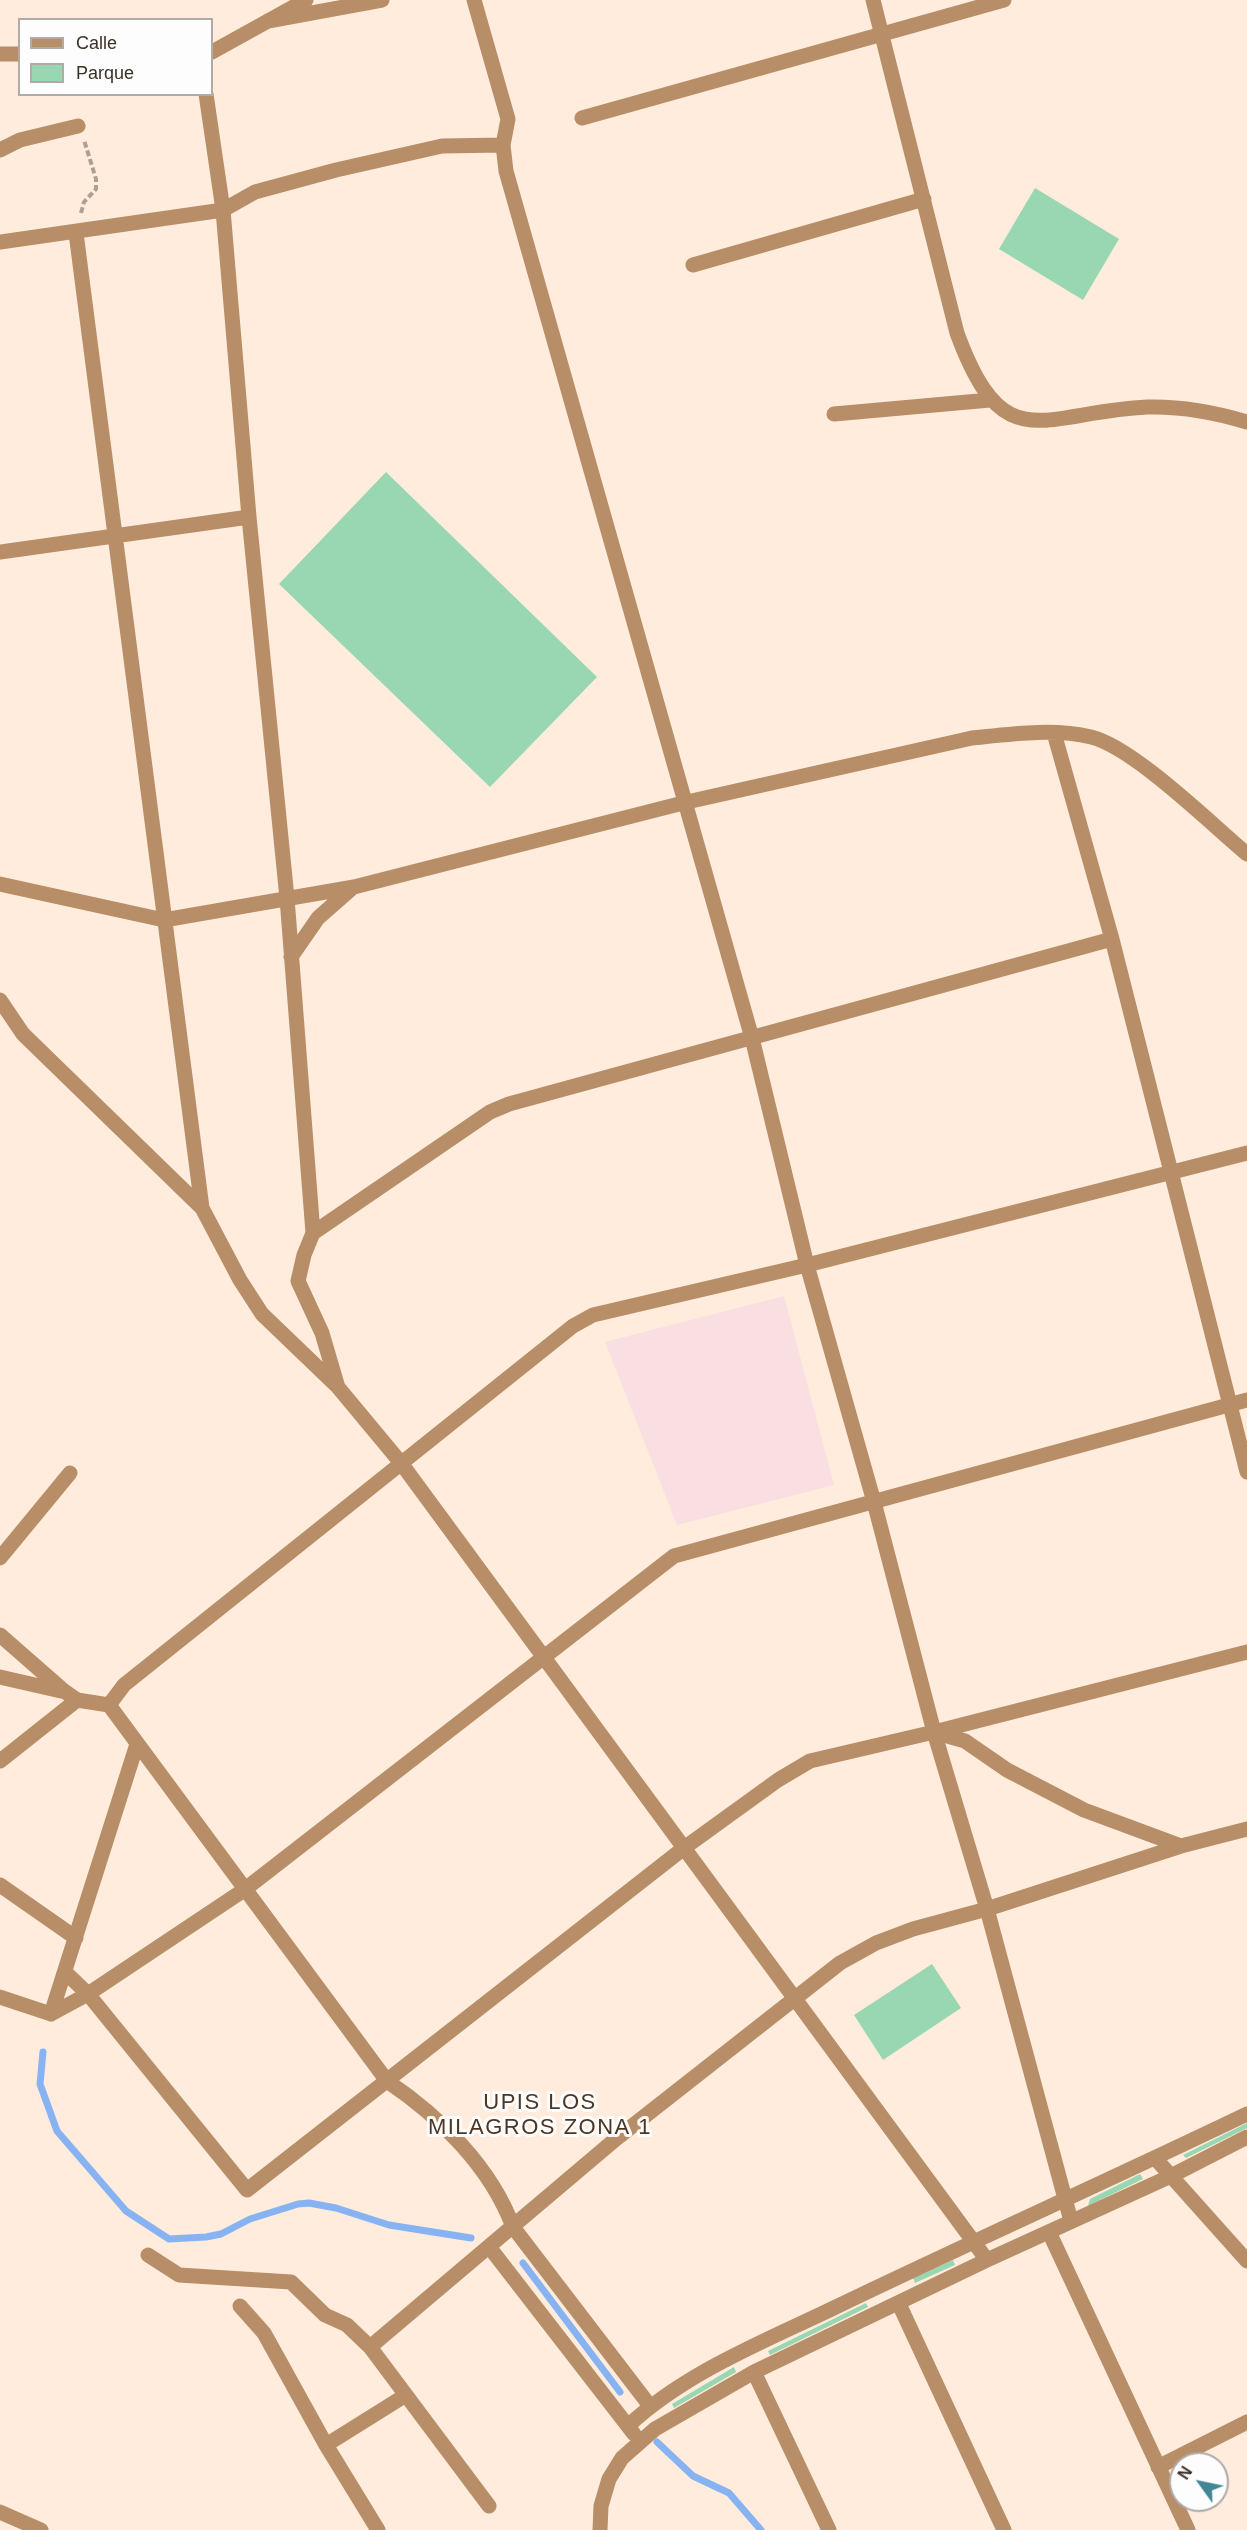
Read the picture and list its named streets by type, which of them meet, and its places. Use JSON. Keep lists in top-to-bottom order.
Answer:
{
  "districts": ["UPIS LOS MILAGROS ZONA 1"],
  "legend": ["Calle", "Parque"],
  "north": "top left"
}
